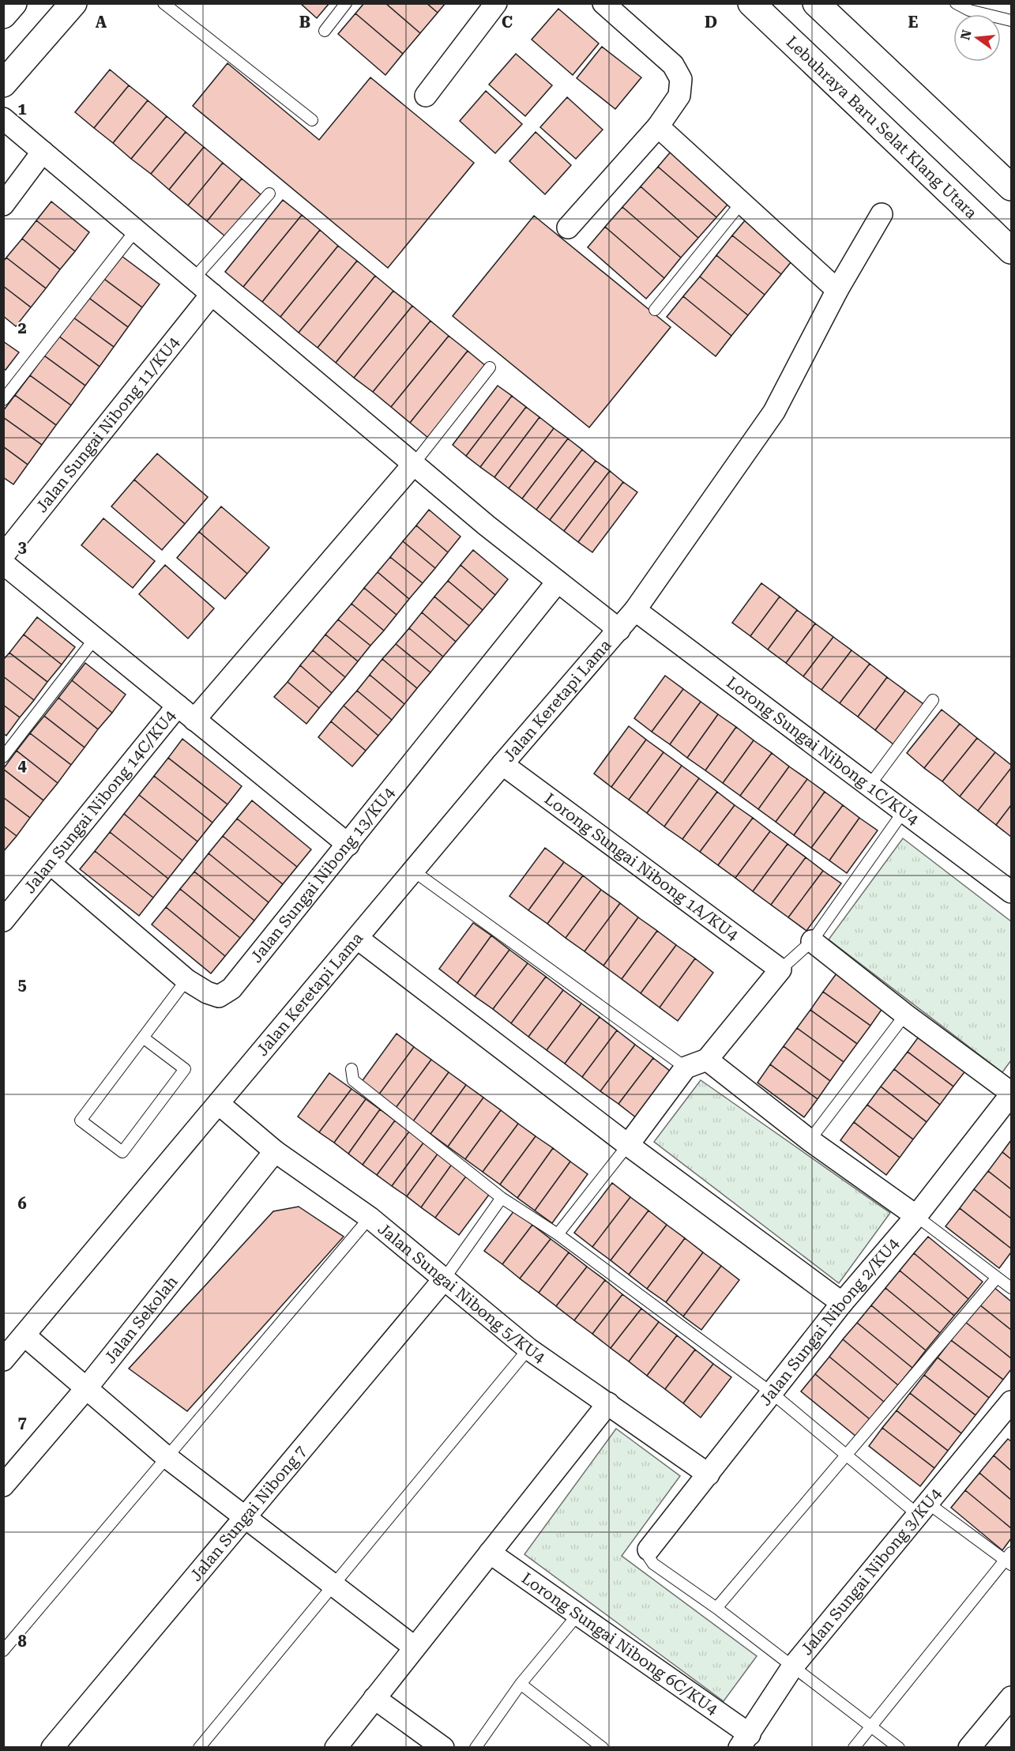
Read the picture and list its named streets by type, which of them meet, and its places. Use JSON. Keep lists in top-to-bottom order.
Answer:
{
  "streets": {
    "highway": ["Lebuhraya Baru Selat Klang Utara"],
    "street": [
      "Jalan Sungai Nibong 11/KU4",
      "Jalan Keretapi Lama",
      "Lorong Sungai Nibong 1C/KU4",
      "Jalan Sungai Nibong 14C/KU4",
      "Lorong Sungai Nibong 1A/KU4",
      "Jalan Sungai Nibong 13/KU4",
      "Jalan Sungai Nibong 5/KU4",
      "Jalan Sekolah",
      "Jalan Sungai Nibong 2/KU4",
      "Jalan Sungai Nibong 7",
      "Jalan Sungai Nibong 3/KU4",
      "Lorong Sungai Nibong 6C/KU4"
    ]
  },
  "crossings": [
    ["Jalan Keretapi Lama", "Lorong Sungai Nibong 1C/KU4"],
    ["Jalan Keretapi Lama", "Lorong Sungai Nibong 1A/KU4"],
    ["Jalan Keretapi Lama", "Jalan Sungai Nibong 5/KU4"],
    ["Jalan Sungai Nibong 14C/KU4", "Jalan Sungai Nibong 13/KU4"],
    ["Jalan Sungai Nibong 5/KU4", "Jalan Sekolah"],
    ["Jalan Sungai Nibong 5/KU4", "Jalan Sungai Nibong 2/KU4"],
    ["Jalan Sungai Nibong 5/KU4", "Jalan Sungai Nibong 7"],
    ["Jalan Sungai Nibong 3/KU4", "Lorong Sungai Nibong 6C/KU4"]
  ],
  "north": "left",
  "grid": {
    "columns": [
      "A",
      "B",
      "C",
      "D",
      "E"
    ],
    "rows": [
      "1",
      "2",
      "3",
      "4",
      "5",
      "6",
      "7",
      "8"
    ]
  }
}
